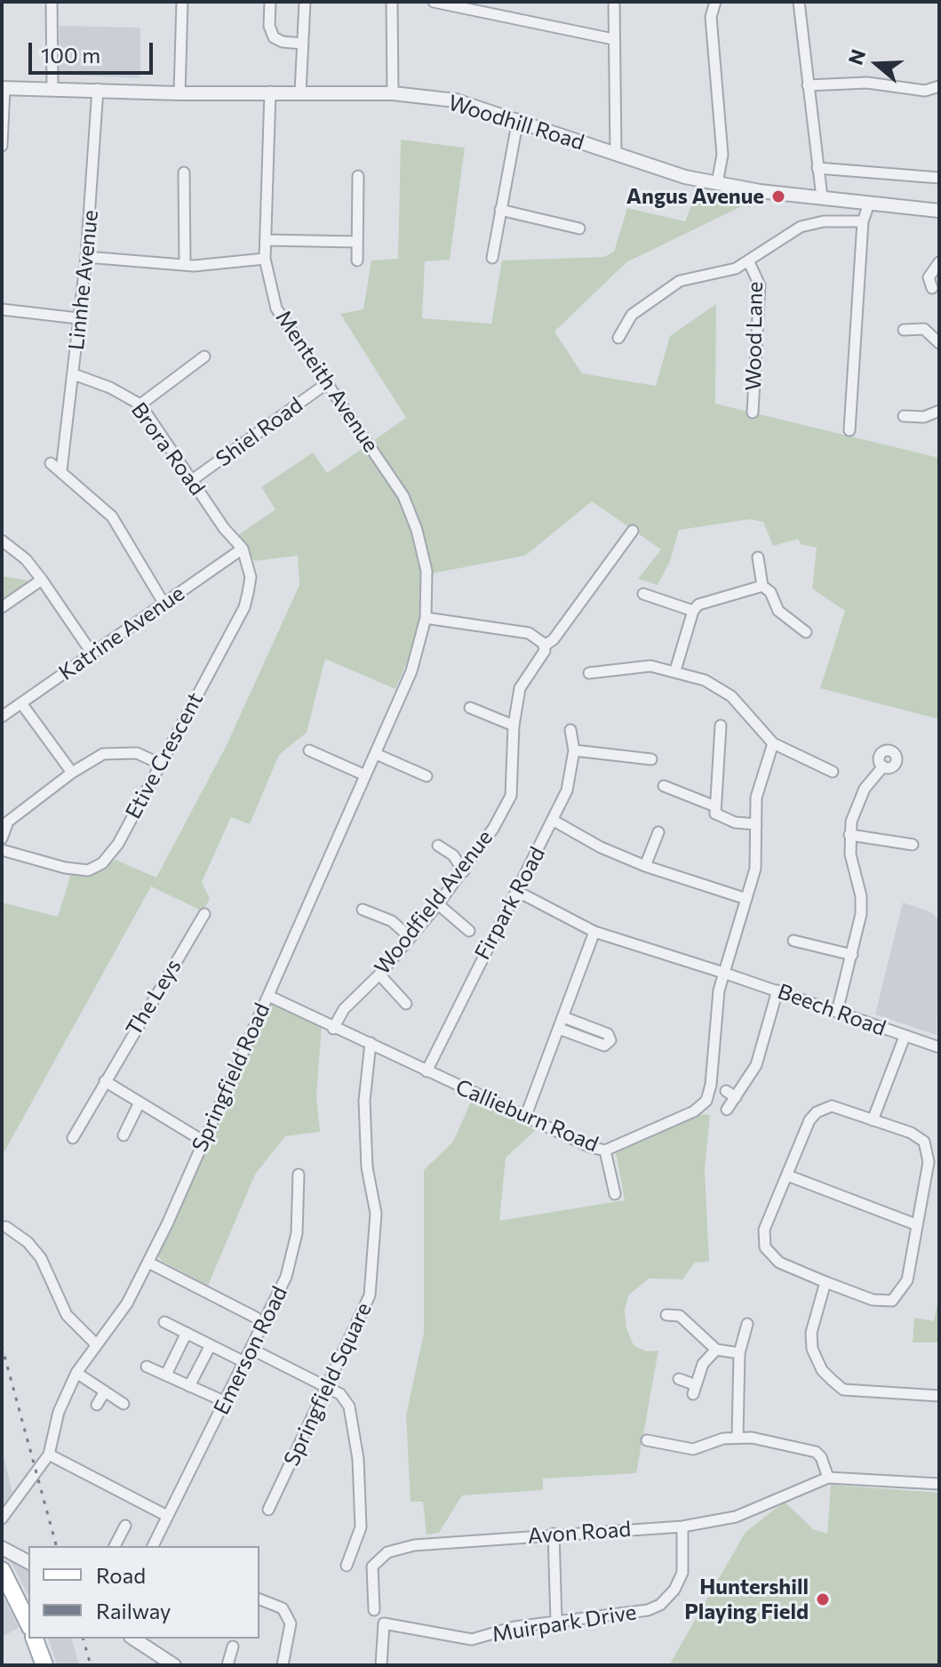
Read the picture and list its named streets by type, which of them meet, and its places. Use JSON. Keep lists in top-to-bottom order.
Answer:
{
  "streets": {
    "street": [
      "Woodhill Road",
      "Linnhe Avenue",
      "Wood Lane",
      "Menteith Avenue",
      "Shiel Road",
      "Brora Road",
      "Katrine Avenue",
      "Etive Crescent",
      "Woodfield Avenue",
      "Firpark Road",
      "The Leys",
      "Beech Road",
      "Springfield Road",
      "Callieburn Road",
      "Emerson Road",
      "Springfield Square",
      "Avon Road",
      "Muirpark Drive"
    ]
  },
  "crossings": [
    ["Woodhill Road", "Linnhe Avenue"],
    ["Woodhill Road", "Menteith Avenue"],
    ["Linnhe Avenue", "Brora Road"],
    ["Menteith Avenue", "Shiel Road"],
    ["Menteith Avenue", "Springfield Road"],
    ["Shiel Road", "Brora Road"],
    ["Brora Road", "Katrine Avenue"],
    ["Brora Road", "Etive Crescent"],
    ["Katrine Avenue", "Etive Crescent"],
    ["Woodfield Avenue", "Callieburn Road"],
    ["Firpark Road", "Beech Road"],
    ["Firpark Road", "Callieburn Road"],
    ["Beech Road", "Callieburn Road"],
    ["Springfield Road", "Callieburn Road"],
    ["Callieburn Road", "Springfield Square"],
    ["Avon Road", "Muirpark Drive"]
  ],
  "places": ["Angus Avenue", "Huntershill Playing Field"],
  "legend": ["Road", "Railway"],
  "scale_bar": "100 m",
  "north": "left"
}
